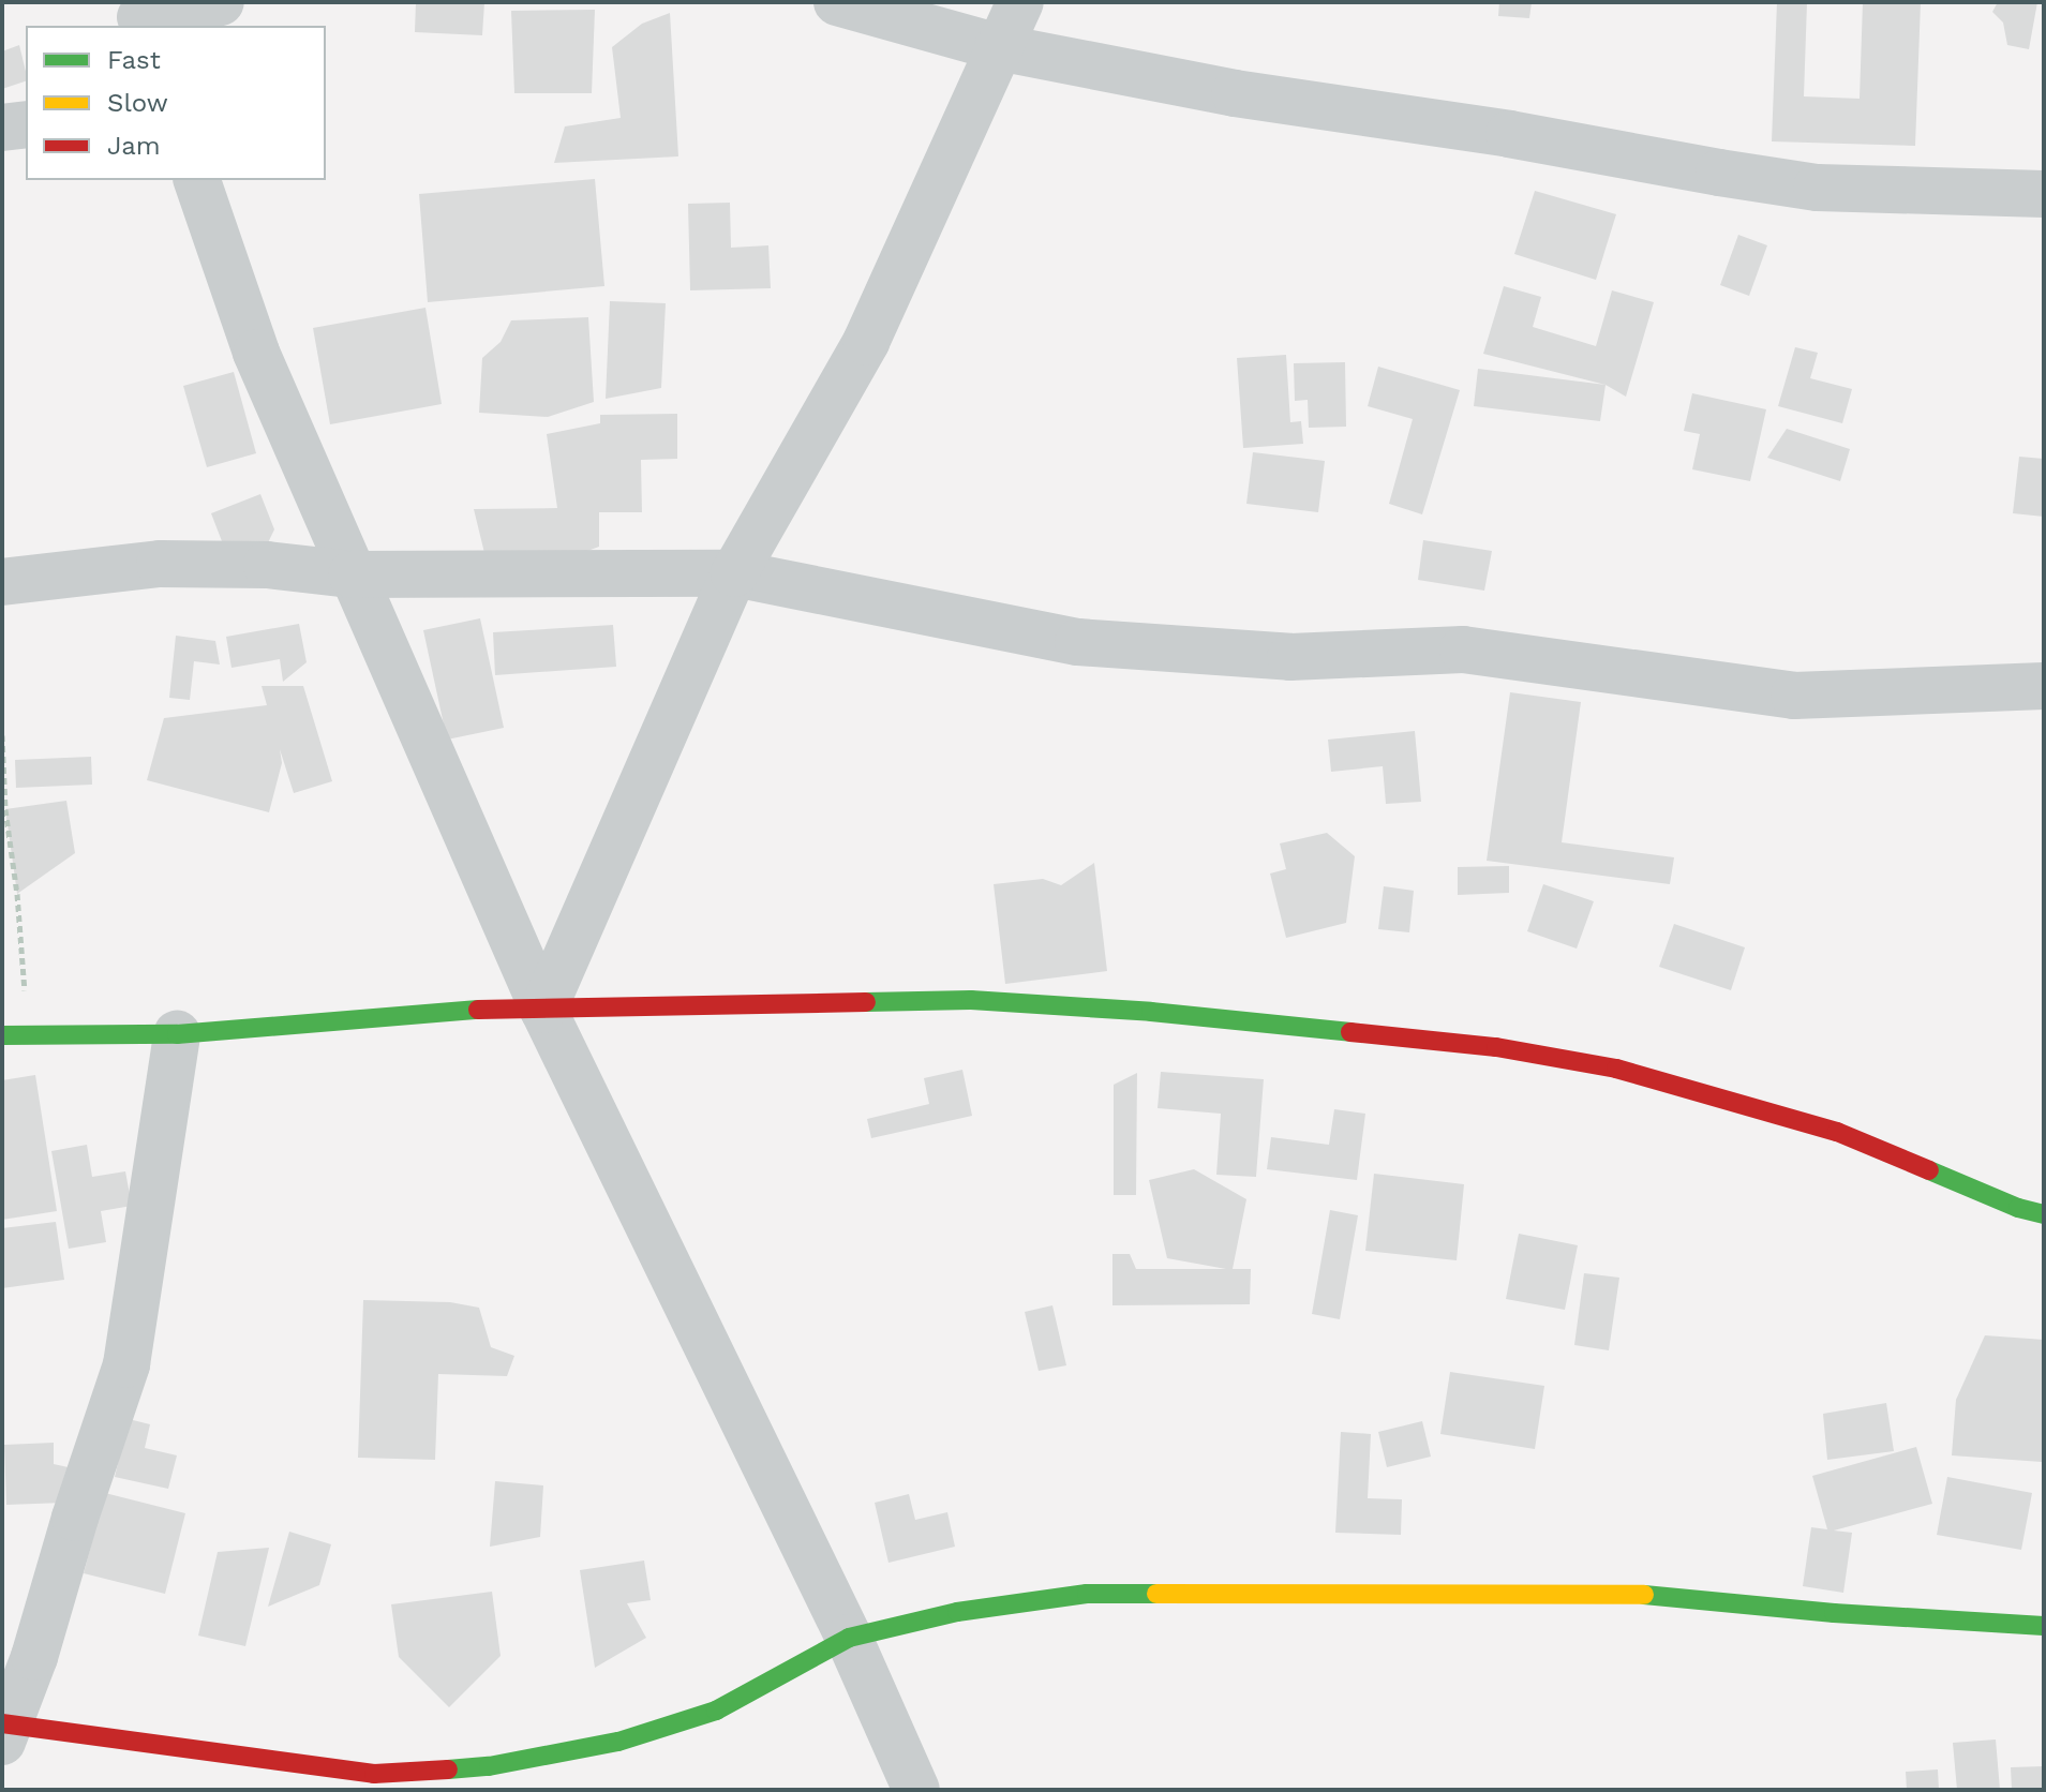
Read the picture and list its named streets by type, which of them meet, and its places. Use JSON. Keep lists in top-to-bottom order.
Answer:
{
  "legend": ["Fast", "Slow", "Jam"]
}
